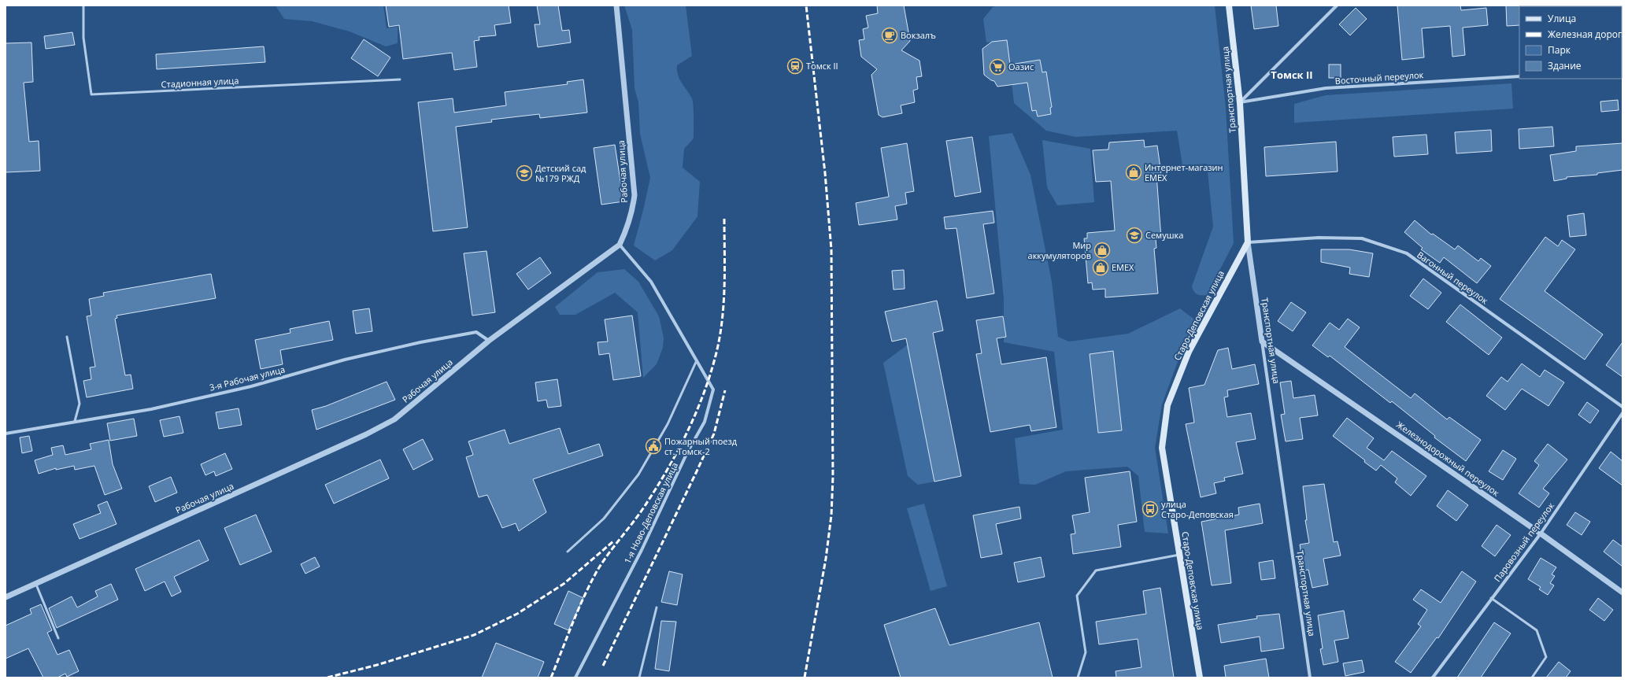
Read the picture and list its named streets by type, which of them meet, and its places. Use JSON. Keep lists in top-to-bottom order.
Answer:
{
  "streets": {
    "main road": ["Транспортная улица", "Старо-Деповская улица"],
    "street": [
      "Восточный переулок",
      "Рабочая улица",
      "Вагонный переулок",
      "3-я Рабочая улица",
      "Железнодорожный переулок",
      "1-я Ново-Деповская улица",
      "Паровозный переулок"
    ],
    "lane": ["Стадионная улица"]
  },
  "crossings": [
    ["Восточный переулок", "Транспортная улица"],
    ["Транспортная улица", "Вагонный переулок"],
    ["Транспортная улица", "Старо-Деповская улица"],
    ["Транспортная улица", "Железнодорожный переулок"],
    ["Рабочая улица", "3-я Рабочая улица"],
    ["Рабочая улица", "1-я Ново-Деповская улица"],
    ["Вагонный переулок", "Старо-Деповская улица"],
    ["Железнодорожный переулок", "Паровозный переулок"]
  ],
  "districts": ["Томск II"],
  "places": {
    "cafe": ["Вокзалъ"],
    "station": ["Томск II"],
    "supermarket": ["Оазис"],
    "shop": ["Интернет-магазин EMEX", "Мир аккумуляторов", "EMEX"],
    "school or university": ["Детский сад №179 РЖД", "Семушка"],
    "public building": ["Пожарный поезд ст. Томск-2"],
    "bus stop": ["улица Старо-Деповская"]
  },
  "legend": [
    "Улица",
    "Железная дорога",
    "Парк",
    "Здание"
  ]
}
